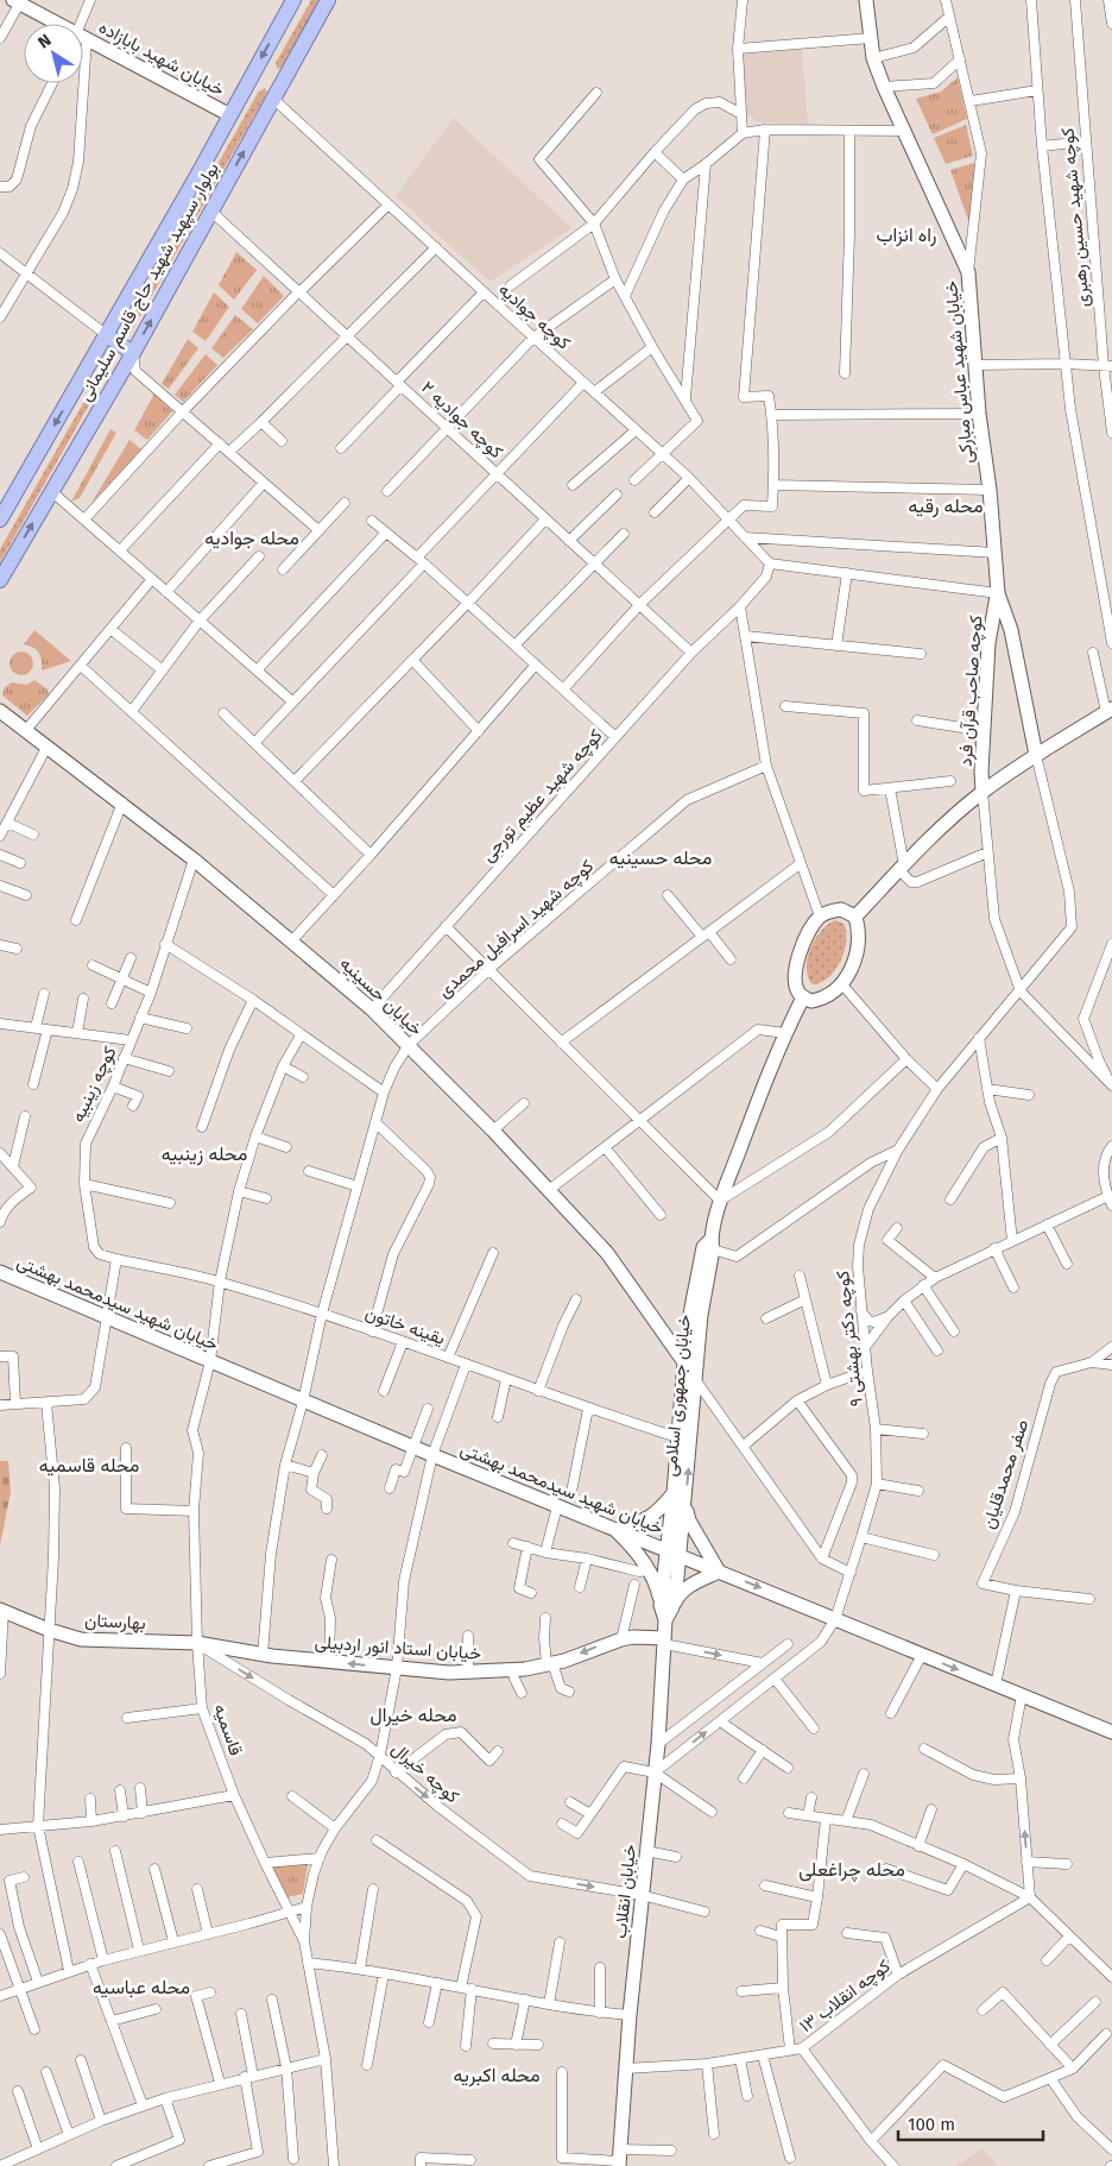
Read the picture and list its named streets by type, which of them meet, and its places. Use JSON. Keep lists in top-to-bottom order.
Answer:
{
  "streets": {
    "main road": [
      "خیابان شهید بابازاده",
      "بولوار سپهبد شهید حاج قاسم سلیمانی",
      "خیابان شهید عباس مبارکی",
      "کوچه صاحب قرآن فرد",
      "خیابان حسینیه",
      "خیابان شهید سیدمحمد بهشتی",
      "خیابان جمهوری اسلامی",
      "بهارستان",
      "خیابان استاد انور اردبیلی",
      "خیابان انقلاب"
    ],
    "street": [
      "کوچه شهید حسین رهبری",
      "کوچه جوادیه",
      "کوچه جوادیه ۲",
      "کوچه شهید عظیم تورجی",
      "کوچه شهید اسرافیل محمدی",
      "کوچه زینبیه",
      "یقینه خاتون",
      "کوچه دکتر بهشتی ۹",
      "صفر محمدقلیان",
      "قاسمیه",
      "کوچه خیرال",
      "کوچه انقلاب ۱۳"
    ]
  },
  "crossings": [
    ["خیابان شهید بابازاده", "بولوار سپهبد شهید حاج قاسم سلیمانی"],
    ["بولوار سپهبد شهید حاج قاسم سلیمانی", "کوچه جوادیه"],
    ["بولوار سپهبد شهید حاج قاسم سلیمانی", "کوچه جوادیه ۲"],
    ["کوچه جوادیه", "کوچه شهید عظیم تورجی"],
    ["خیابان شهید عباس مبارکی", "کوچه صاحب قرآن فرد"],
    ["خیابان شهید عباس مبارکی", "کوچه دکتر بهشتی ۹"],
    ["کوچه جوادیه ۲", "کوچه شهید عظیم تورجی"],
    ["کوچه شهید عظیم تورجی", "خیابان حسینیه"],
    ["کوچه شهید اسرافیل محمدی", "خیابان حسینیه"],
    ["کوچه شهید اسرافیل محمدی", "خیابان شهید سیدمحمد بهشتی"],
    ["کوچه شهید اسرافیل محمدی", "یقینه خاتون"],
    ["کوچه شهید اسرافیل محمدی", "خیابان استاد انور اردبیلی"],
    ["خیابان حسینیه", "کوچه زینبیه"],
    ["خیابان حسینیه", "خیابان جمهوری اسلامی"],
    ["کوچه زینبیه", "یقینه خاتون"],
    ["خیابان شهید سیدمحمد بهشتی", "کوچه دکتر بهشتی ۹"],
    ["خیابان شهید سیدمحمد بهشتی", "خیابان جمهوری اسلامی"],
    ["خیابان شهید سیدمحمد بهشتی", "قاسمیه"],
    ["یقینه خاتون", "خیابان جمهوری اسلامی"],
    ["یقینه خاتون", "قاسمیه"],
    ["کوچه دکتر بهشتی ۹", "خیابان انقلاب"],
    ["بهارستان", "خیابان استاد انور اردبیلی"],
    ["بهارستان", "قاسمیه"],
    ["بهارستان", "کوچه خیرال"],
    ["خیابان استاد انور اردبیلی", "قاسمیه"],
    ["خیابان استاد انور اردبیلی", "کوچه خیرال"],
    ["خیابان استاد انور اردبیلی", "خیابان انقلاب"],
    ["قاسمیه", "کوچه خیرال"],
    ["کوچه خیرال", "خیابان انقلاب"],
    ["خیابان انقلاب", "کوچه انقلاب ۱۳"]
  ],
  "one_way": ["کوچه خیرال"],
  "districts": [
    "راه انزاب",
    "محله رقیه",
    "محله جوادیه",
    "محله حسینیه",
    "محله زینبیه",
    "محله قاسمیه",
    "محله خیرال",
    "محله چراغعلی",
    "محله عباسیه",
    "محله اکبریه"
  ],
  "scale_bar": "100 m",
  "north": "top left"
}
